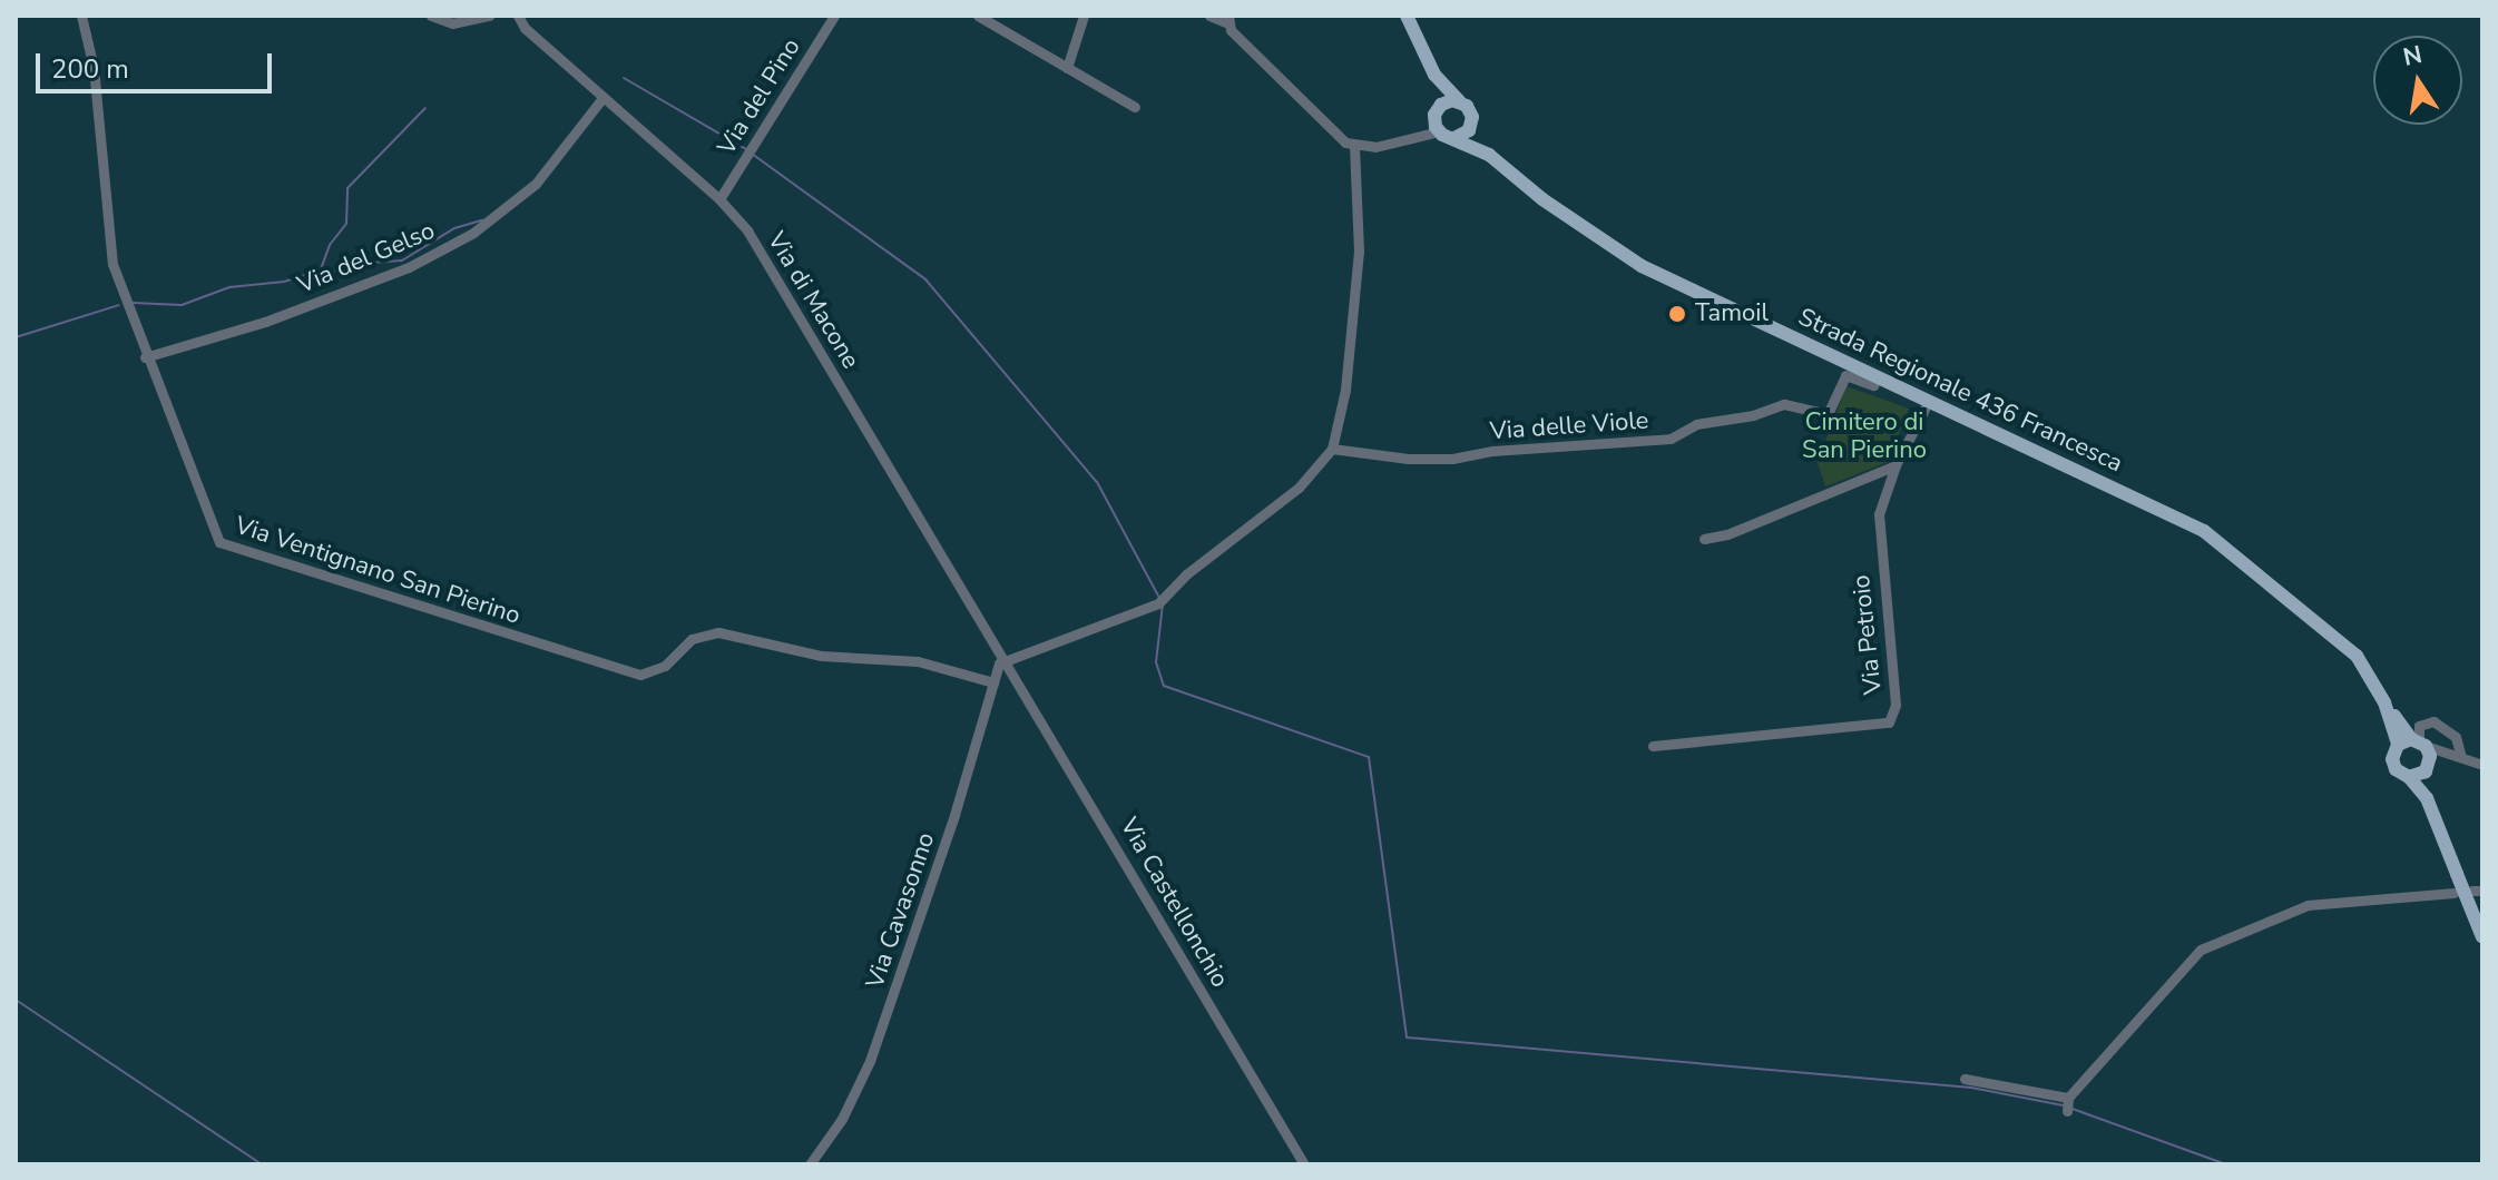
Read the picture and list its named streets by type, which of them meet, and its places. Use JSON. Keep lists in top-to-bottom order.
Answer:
{
  "streets": {
    "main road": ["Strada Regionale 436 Francesca"],
    "street": [
      "Via del Pino",
      "Via del Gelso",
      "Via di Macone",
      "Via delle Viole",
      "Via Ventignano San Pierino",
      "Via Petroio",
      "Via Castellonchio",
      "Via Cavasonno"
    ]
  },
  "crossings": [
    ["Via del Pino", "Via di Macone"],
    ["Via del Gelso", "Via di Macone"],
    ["Via del Gelso", "Via Ventignano San Pierino"],
    ["Via di Macone", "Via Castellonchio"],
    ["Via di Macone", "Via Cavasonno"],
    ["Strada Regionale 436 Francesca", "Via delle Viole"],
    ["Strada Regionale 436 Francesca", "Via Petroio"],
    ["Via Ventignano San Pierino", "Via Cavasonno"],
    ["Via Castellonchio", "Via Cavasonno"]
  ],
  "parks": ["Cimitero di San Pierino"],
  "places": ["Tamoil"],
  "scale_bar": "200 m",
  "north": "top"
}
